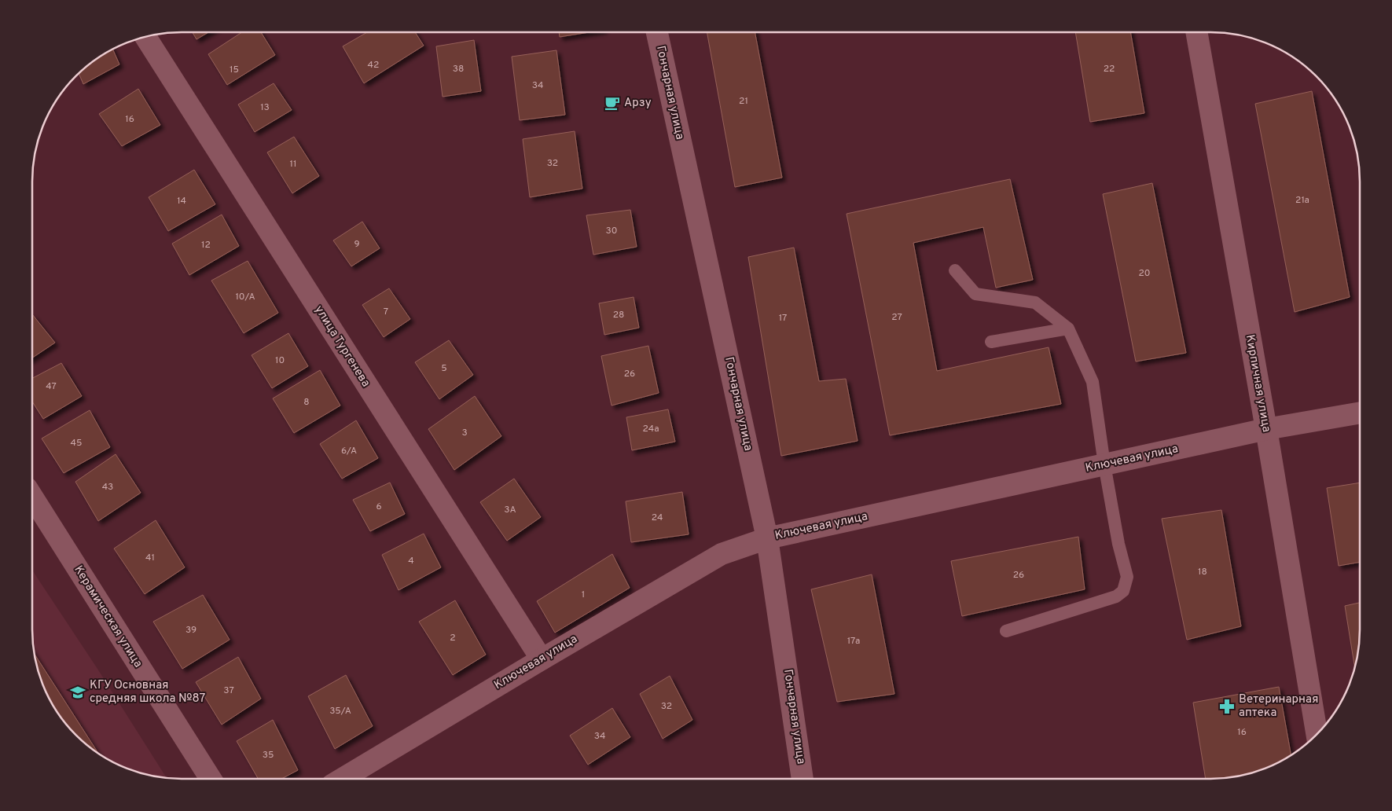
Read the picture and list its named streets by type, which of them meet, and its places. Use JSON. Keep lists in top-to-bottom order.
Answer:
{
  "streets": {
    "street": [
      "Гончарная улица",
      "улица Тургенева",
      "Кирпичная улица",
      "Ключевая улица",
      "Керамическая улица"
    ]
  },
  "crossings": [
    ["Гончарная улица", "Ключевая улица"],
    ["улица Тургенева", "Ключевая улица"],
    ["Кирпичная улица", "Ключевая улица"]
  ],
  "places": {
    "cafe": ["Арзу"],
    "school or university": ["КГУ Основная средняя школа №87"],
    "pharmacy": ["Ветеринарная аптека"]
  },
  "house_numbers": [
    "42",
    "38",
    "22",
    "15",
    "34",
    "21",
    "13",
    "16",
    "32",
    "11",
    "21а",
    "14",
    "30",
    "9",
    "12",
    "20",
    "10/A",
    "7",
    "28",
    "27",
    "17",
    "10",
    "5",
    "26",
    "47",
    "8",
    "24а",
    "3",
    "45",
    "6/A",
    "43",
    "6",
    "3А",
    "24",
    "41",
    "4",
    "18",
    "26",
    "1",
    "39",
    "2",
    "17а",
    "37",
    "32",
    "35/A",
    "16",
    "34",
    "35"
  ]
}
